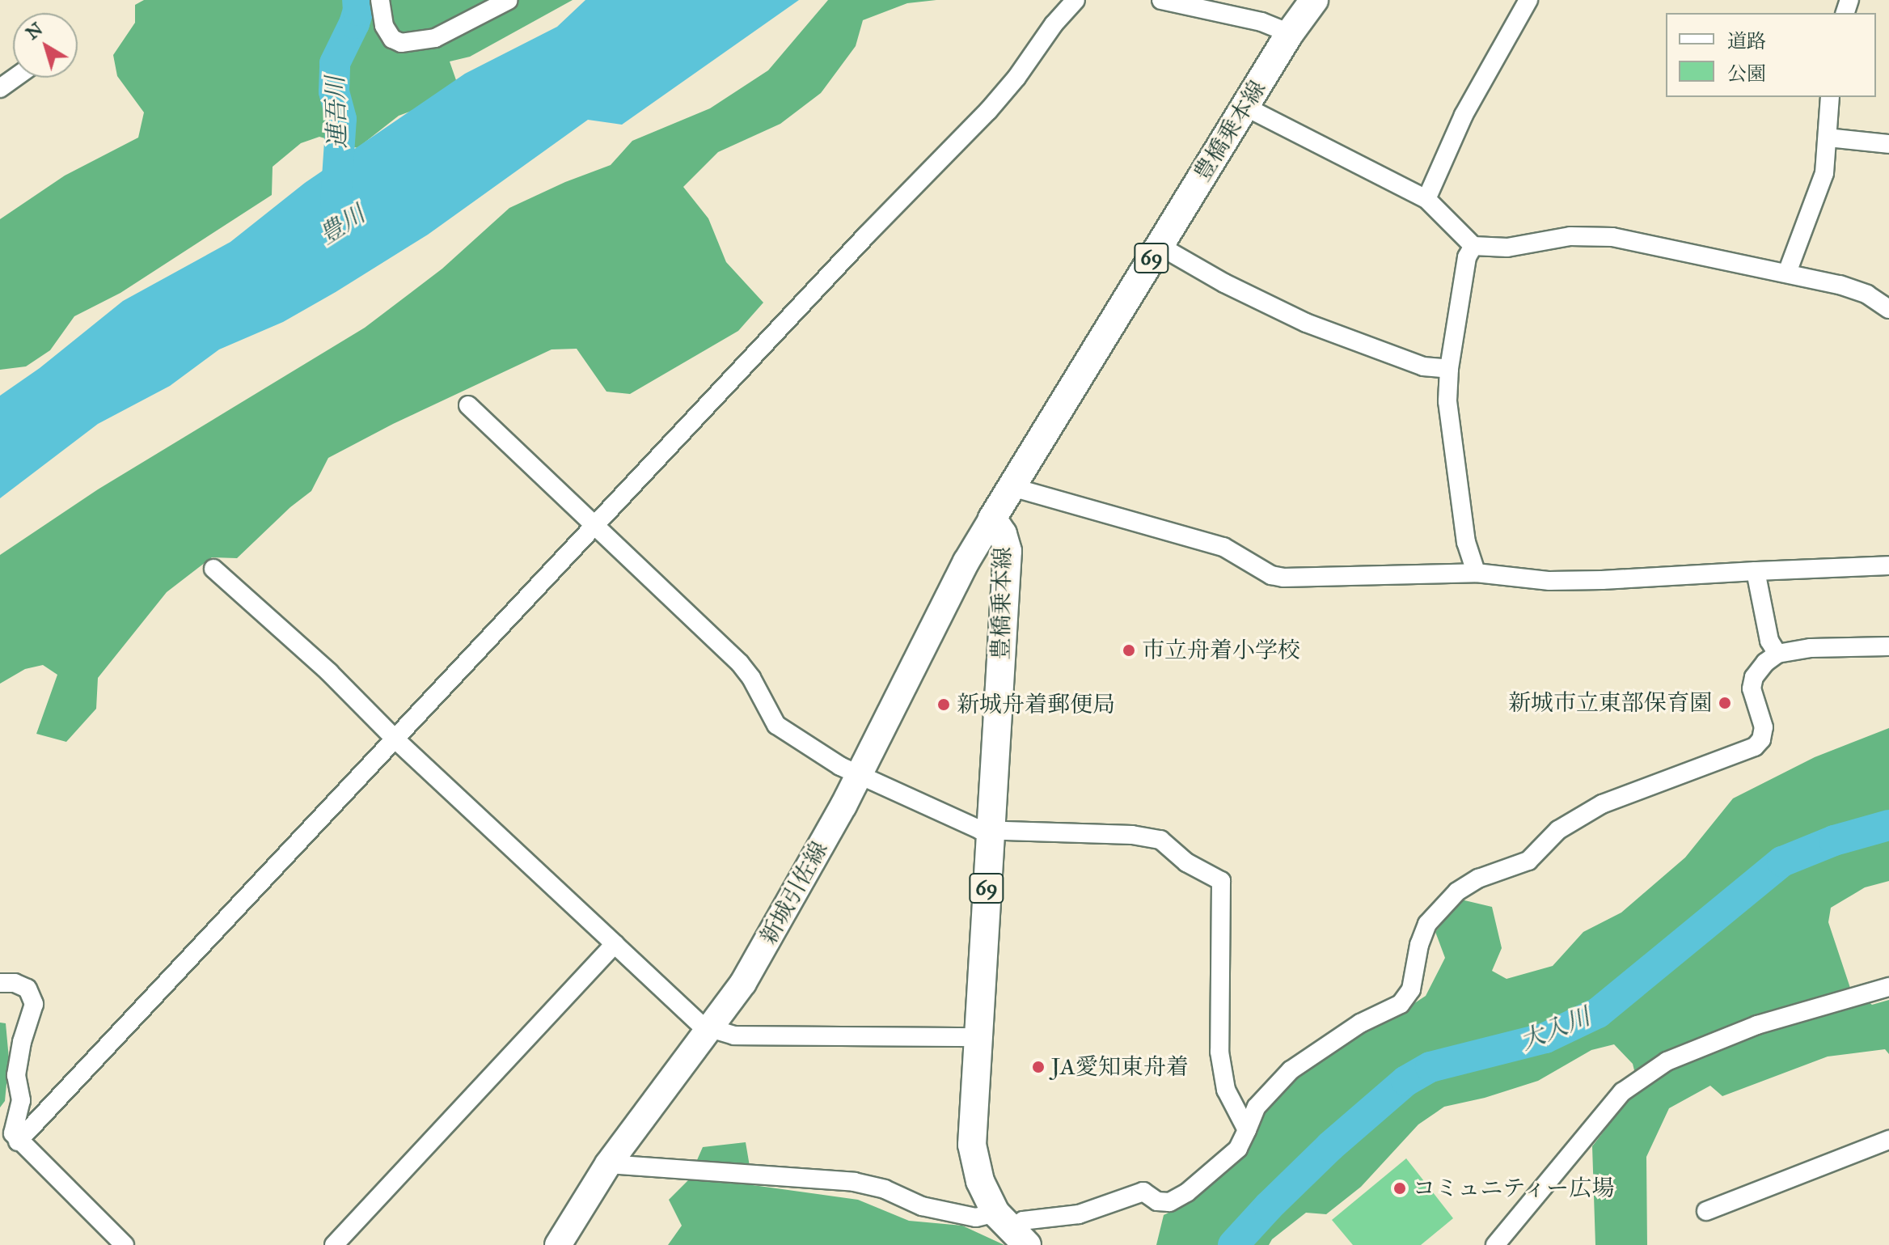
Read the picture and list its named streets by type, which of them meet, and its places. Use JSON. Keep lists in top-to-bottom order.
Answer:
{
  "streets": {
    "main road": ["豊橋乗本線", "69", "新城引佐線"]
  },
  "crossings": [
    ["豊橋乗本線", "新城引佐線"]
  ],
  "water": ["連吾川", "豊川", "大入川"],
  "places": [
    "市立舟着小学校",
    "新城市立東部保育園",
    "新城舟着郵便局",
    "JA愛知東舟着",
    "コミュニティー広場"
  ],
  "legend": ["道路", "公園"],
  "north": "top left"
}
